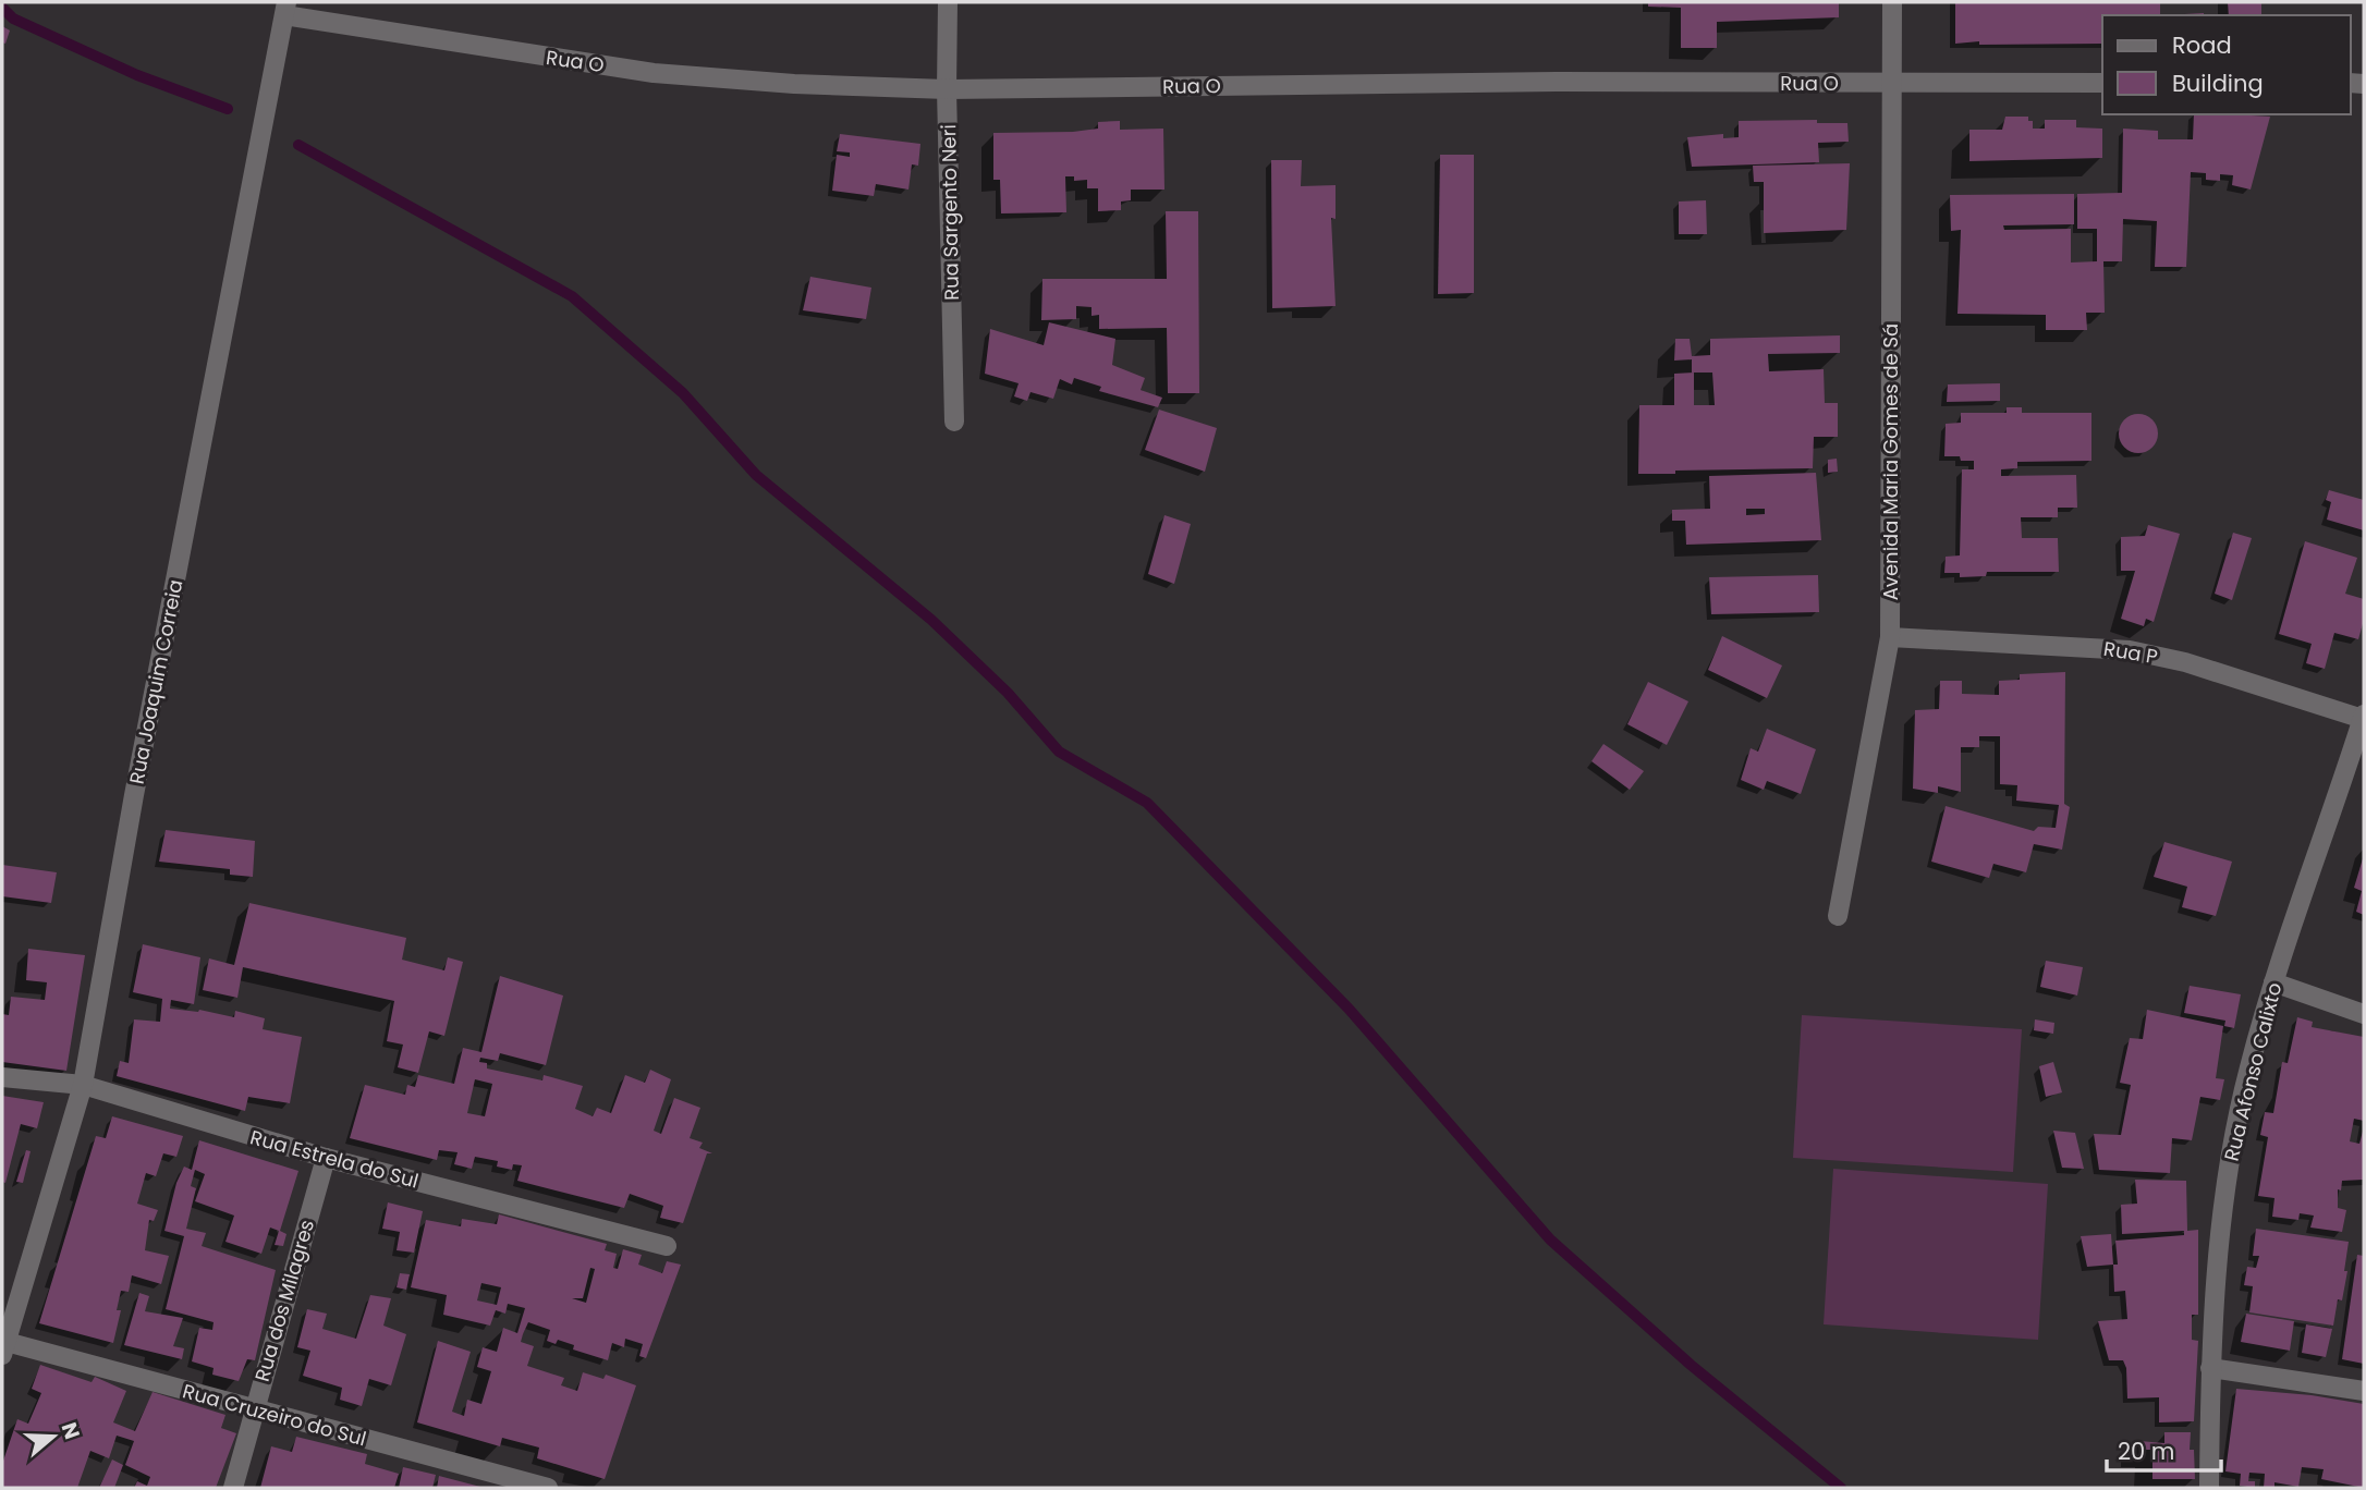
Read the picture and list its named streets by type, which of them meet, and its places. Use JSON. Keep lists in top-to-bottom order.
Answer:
{
  "streets": {
    "street": [
      "Rua O",
      "Rua Sargento Neri",
      "Avenida Maria Gomes de Sá",
      "Rua P",
      "Rua Joaquim Correia",
      "Rua Afonso Calixto",
      "Rua Estrela do Sul",
      "Rua dos Milagres",
      "Rua Cruzeiro do Sul"
    ]
  },
  "crossings": [
    ["Rua O", "Rua Sargento Neri"],
    ["Rua O", "Avenida Maria Gomes de Sá"],
    ["Rua O", "Rua Joaquim Correia"],
    ["Avenida Maria Gomes de Sá", "Rua P"],
    ["Rua P", "Rua Afonso Calixto"],
    ["Rua Joaquim Correia", "Rua Estrela do Sul"],
    ["Rua Joaquim Correia", "Rua Cruzeiro do Sul"],
    ["Rua Estrela do Sul", "Rua dos Milagres"],
    ["Rua dos Milagres", "Rua Cruzeiro do Sul"]
  ],
  "legend": ["Road", "Building"],
  "scale_bar": "20 m",
  "north": "right"
}
